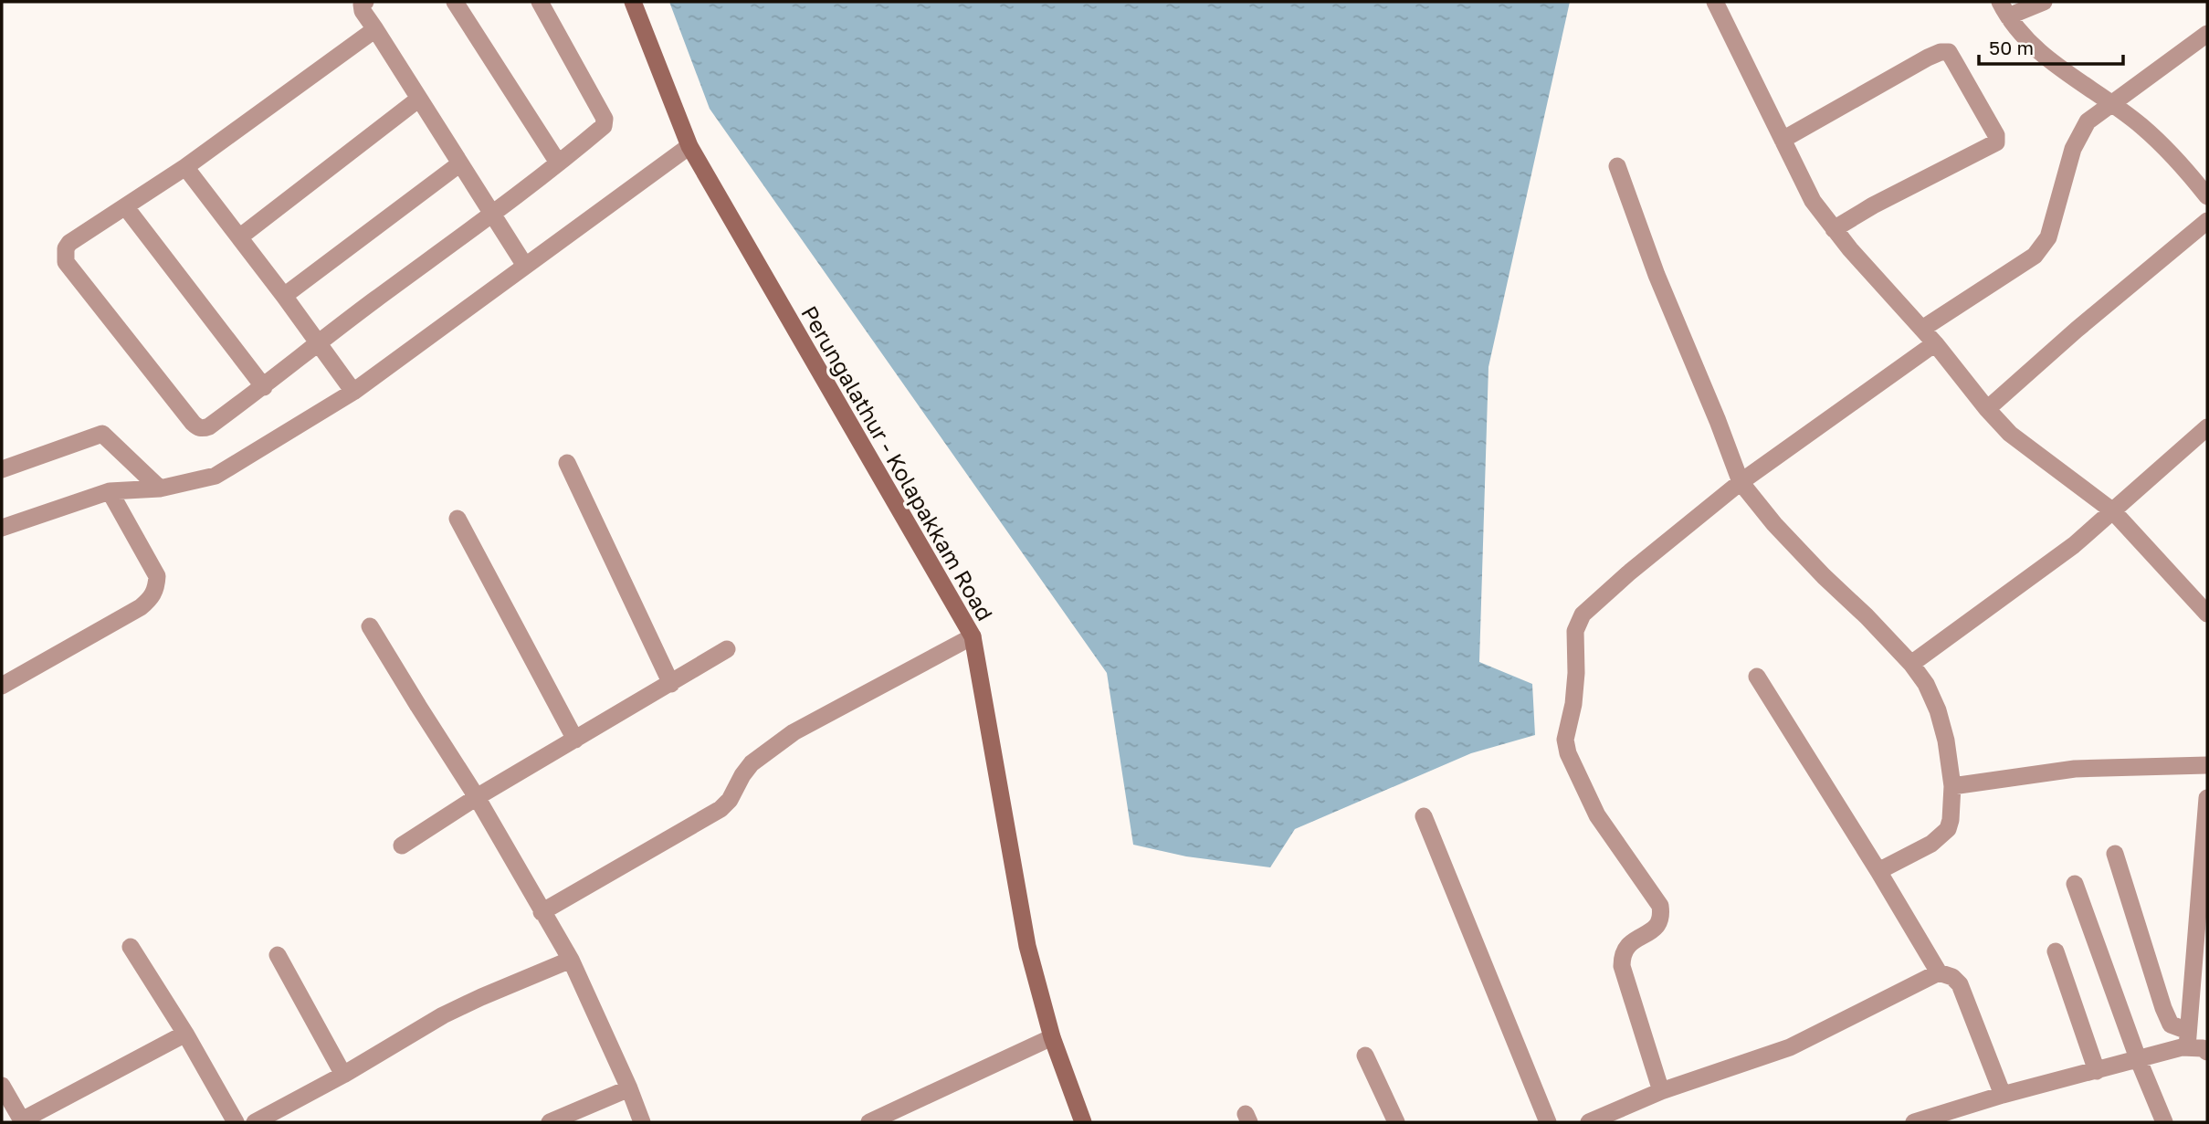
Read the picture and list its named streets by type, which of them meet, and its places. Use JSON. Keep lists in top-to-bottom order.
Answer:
{
  "streets": {
    "main road": ["Perungalathur - Kolapakkam Road"]
  },
  "scale_bar": "50 m"
}
